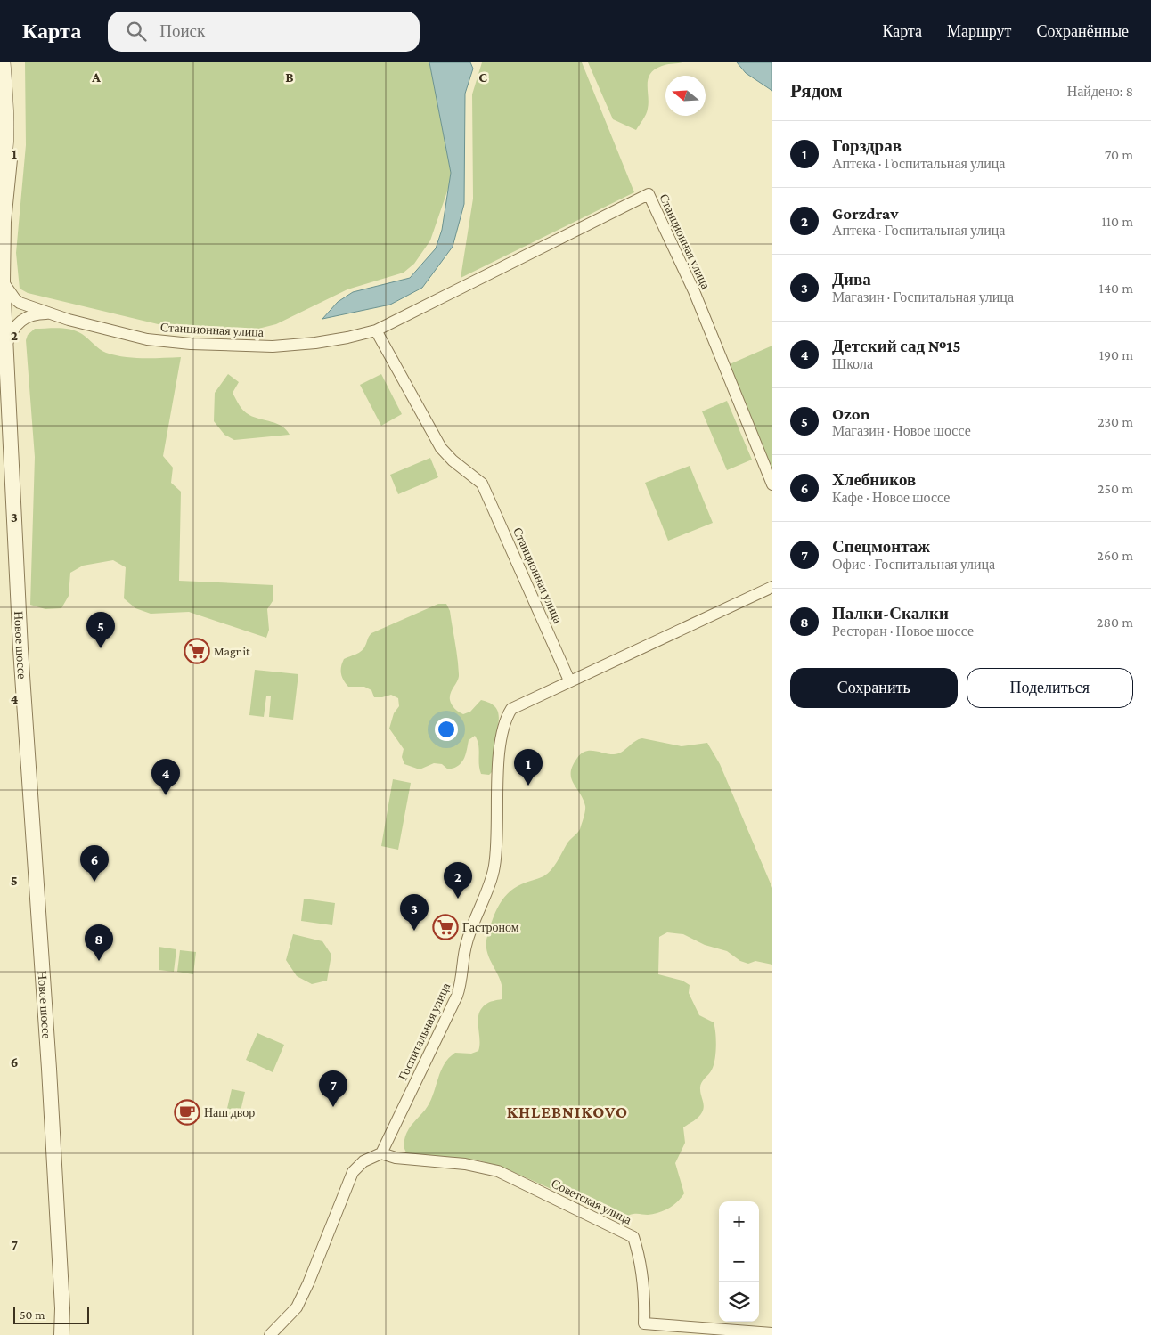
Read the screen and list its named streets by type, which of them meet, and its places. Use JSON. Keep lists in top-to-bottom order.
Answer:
{
  "streets": {
    "main road": ["Новое шоссе"],
    "street": ["Станционная улица", "Госпитальная улица", "Советская улица"]
  },
  "crossings": [
    ["Станционная улица", "Новое шоссе"],
    ["Станционная улица", "Госпитальная улица"],
    ["Госпитальная улица", "Советская улица"]
  ],
  "districts": ["KHLEBNIKOVO"],
  "places": {
    "supermarket": ["Magnit", "Гастроном"],
    "cafe": ["Наш двор"]
  },
  "scale_bar": "50 m",
  "north": "left",
  "page": {
    "header": "Карта",
    "search": "Поиск",
    "nav": ["Карта", "Маршрут", "Сохранённые"],
    "heading": ["Рядом", "Найдено: 8"],
    "list": [
      {
        "mark": "1",
        "name": "Горздрав",
        "note": "Аптека · Госпитальная улица",
        "value": "70 m"
      },
      {
        "mark": "2",
        "name": "Gorzdrav",
        "note": "Аптека · Госпитальная улица",
        "value": "110 m"
      },
      {
        "mark": "3",
        "name": "Дива",
        "note": "Магазин · Госпитальная улица",
        "value": "140 m"
      },
      {
        "mark": "4",
        "name": "Детский сад №15",
        "note": "Школа",
        "value": "190 m"
      },
      {
        "mark": "5",
        "name": "Ozon",
        "note": "Магазин · Новое шоссе",
        "value": "230 m"
      },
      {
        "mark": "6",
        "name": "Хлебников",
        "note": "Кафе · Новое шоссе",
        "value": "250 m"
      },
      {
        "mark": "7",
        "name": "Спецмонтаж",
        "note": "Офис · Госпитальная улица",
        "value": "260 m"
      },
      {
        "mark": "8",
        "name": "Палки-Скалки",
        "note": "Ресторан · Новое шоссе",
        "value": "280 m"
      }
    ],
    "pins": [
      "5",
      "1",
      "4",
      "6",
      "2",
      "3",
      "8",
      "7"
    ],
    "buttons": ["Сохранить", "Поделиться"],
    "map_buttons": ["+", "−"],
    "scale": "50 m"
  },
  "grid": {
    "columns": ["A", "B", "C"],
    "rows": [
      "1",
      "2",
      "3",
      "4",
      "5",
      "6",
      "7"
    ]
  }
}
